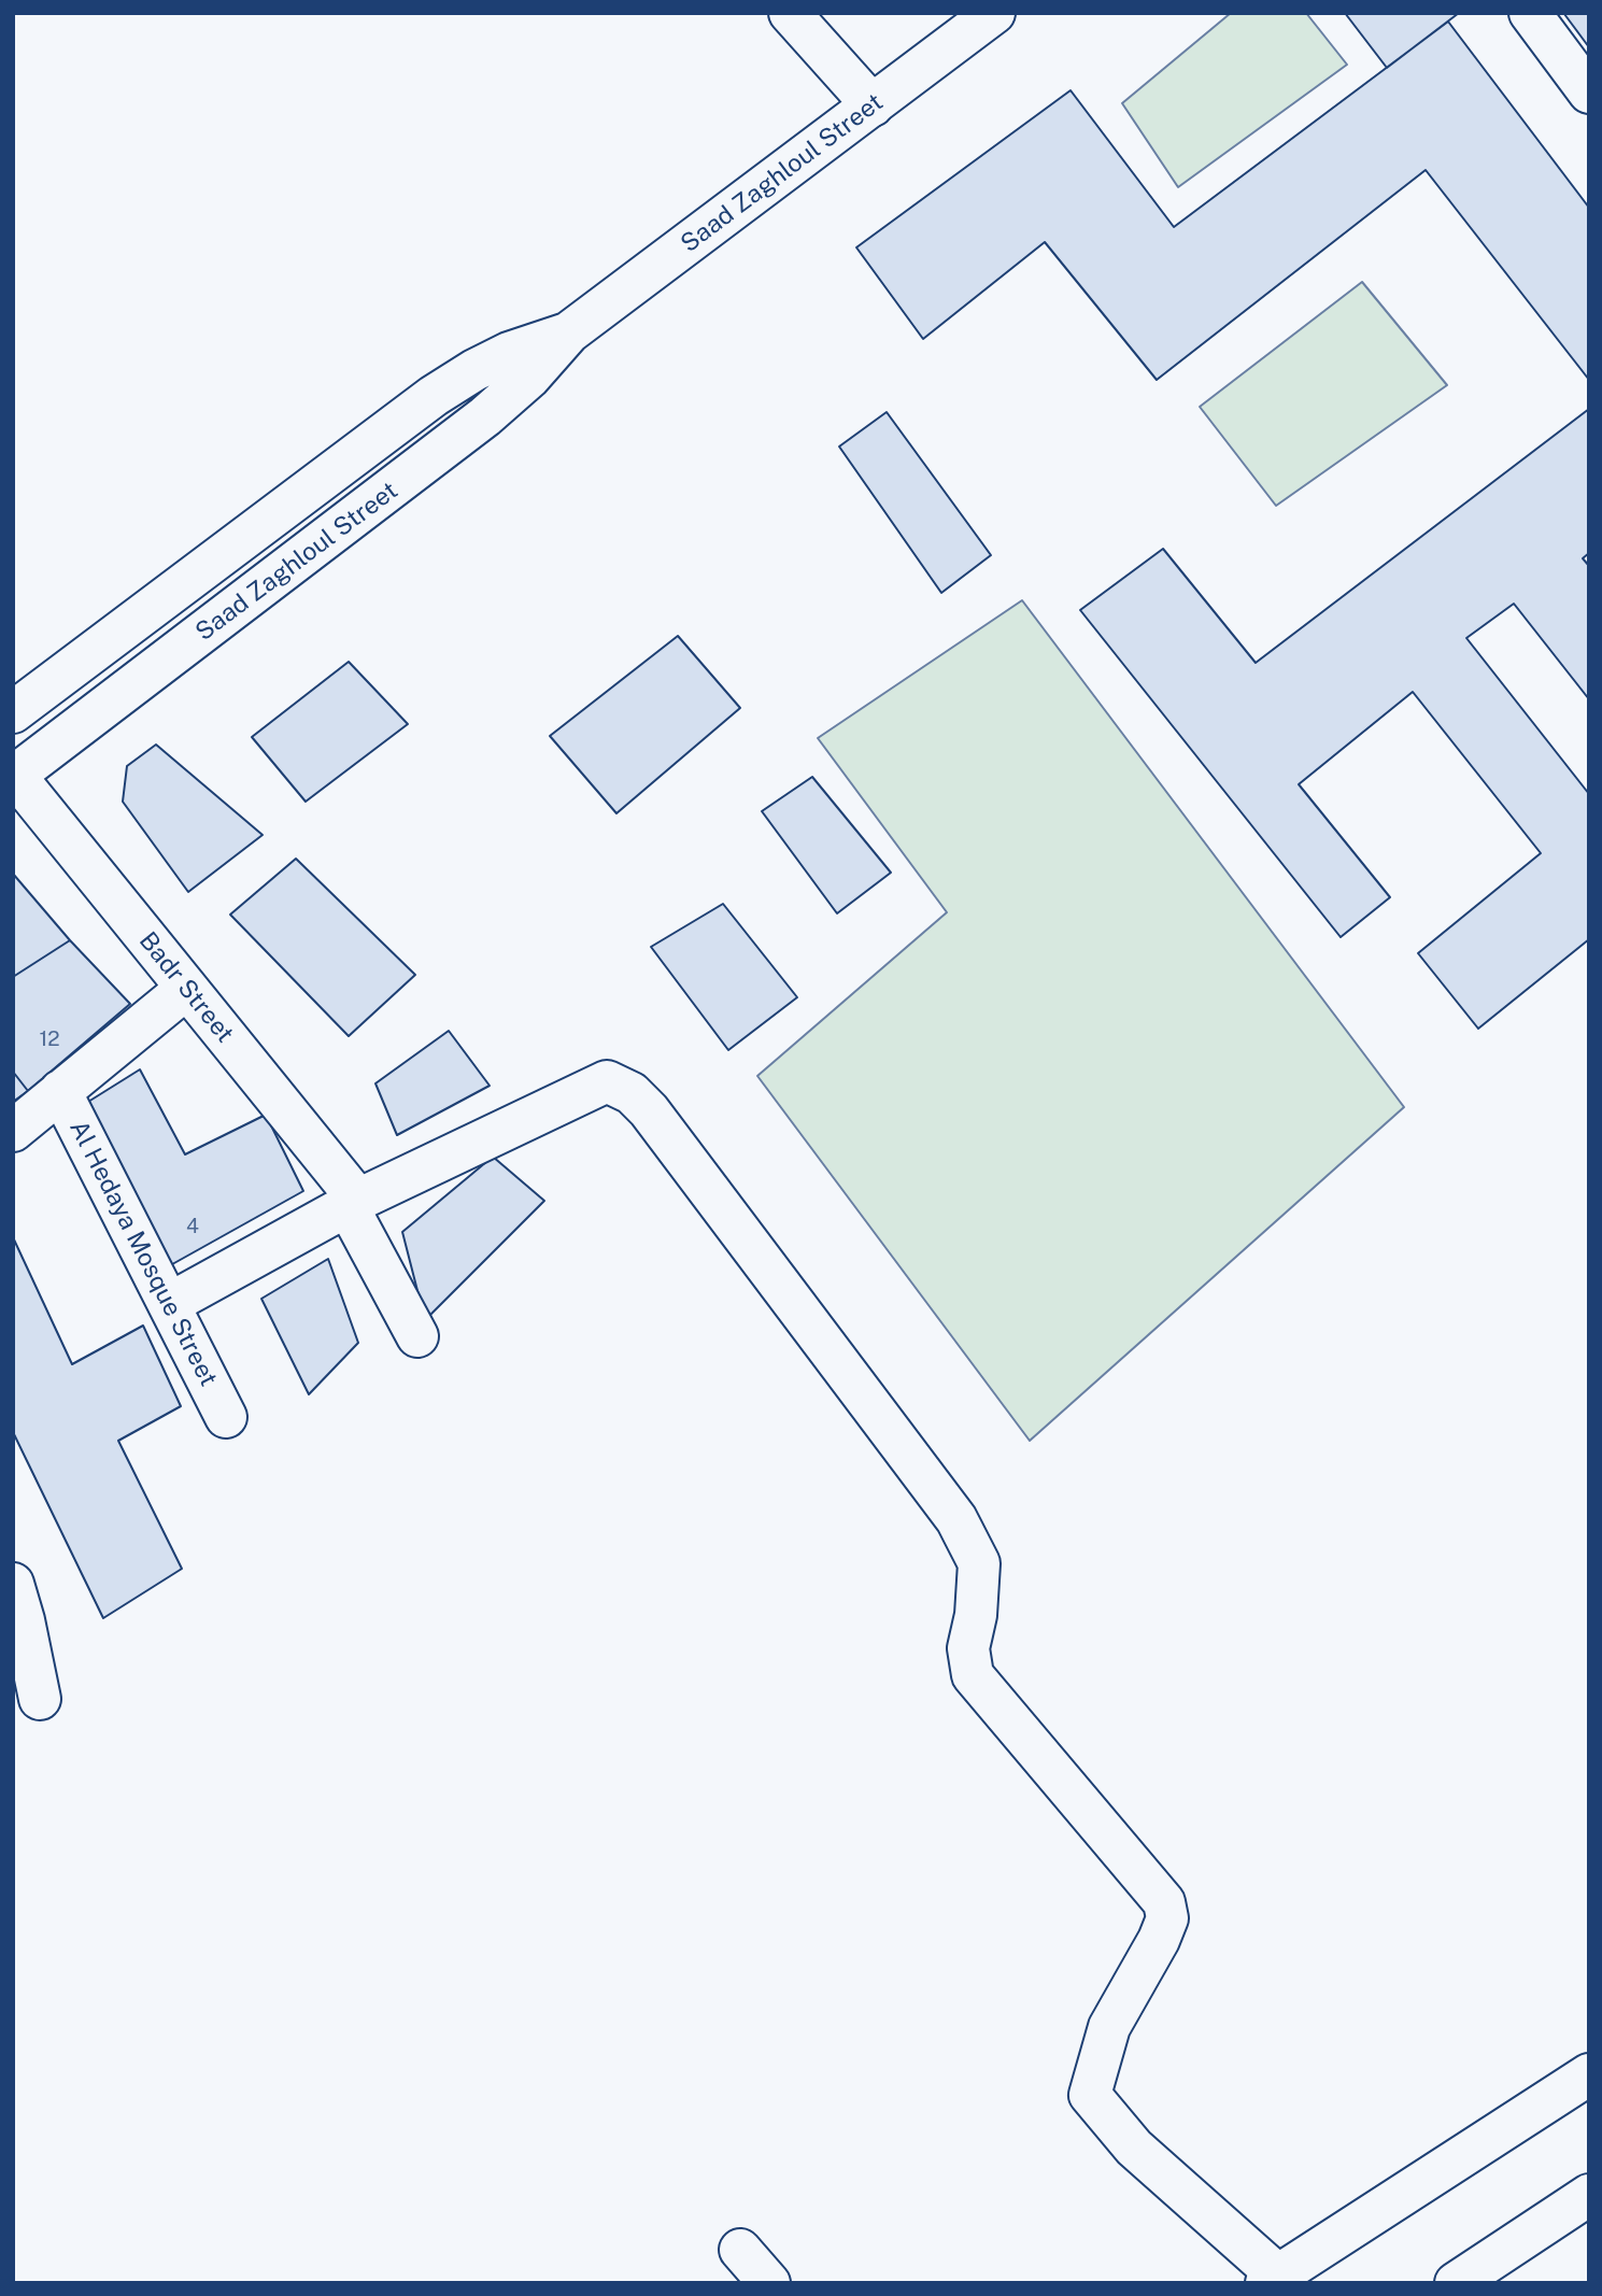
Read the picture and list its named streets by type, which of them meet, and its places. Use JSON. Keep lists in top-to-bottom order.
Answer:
{
  "streets": {
    "street": ["Saad Zaghloul Street", "Badr Street", "Al Hedaya Mosque Street"]
  },
  "crossings": [
    ["Saad Zaghloul Street", "Badr Street"]
  ],
  "house_numbers": ["12", "4"]
}
